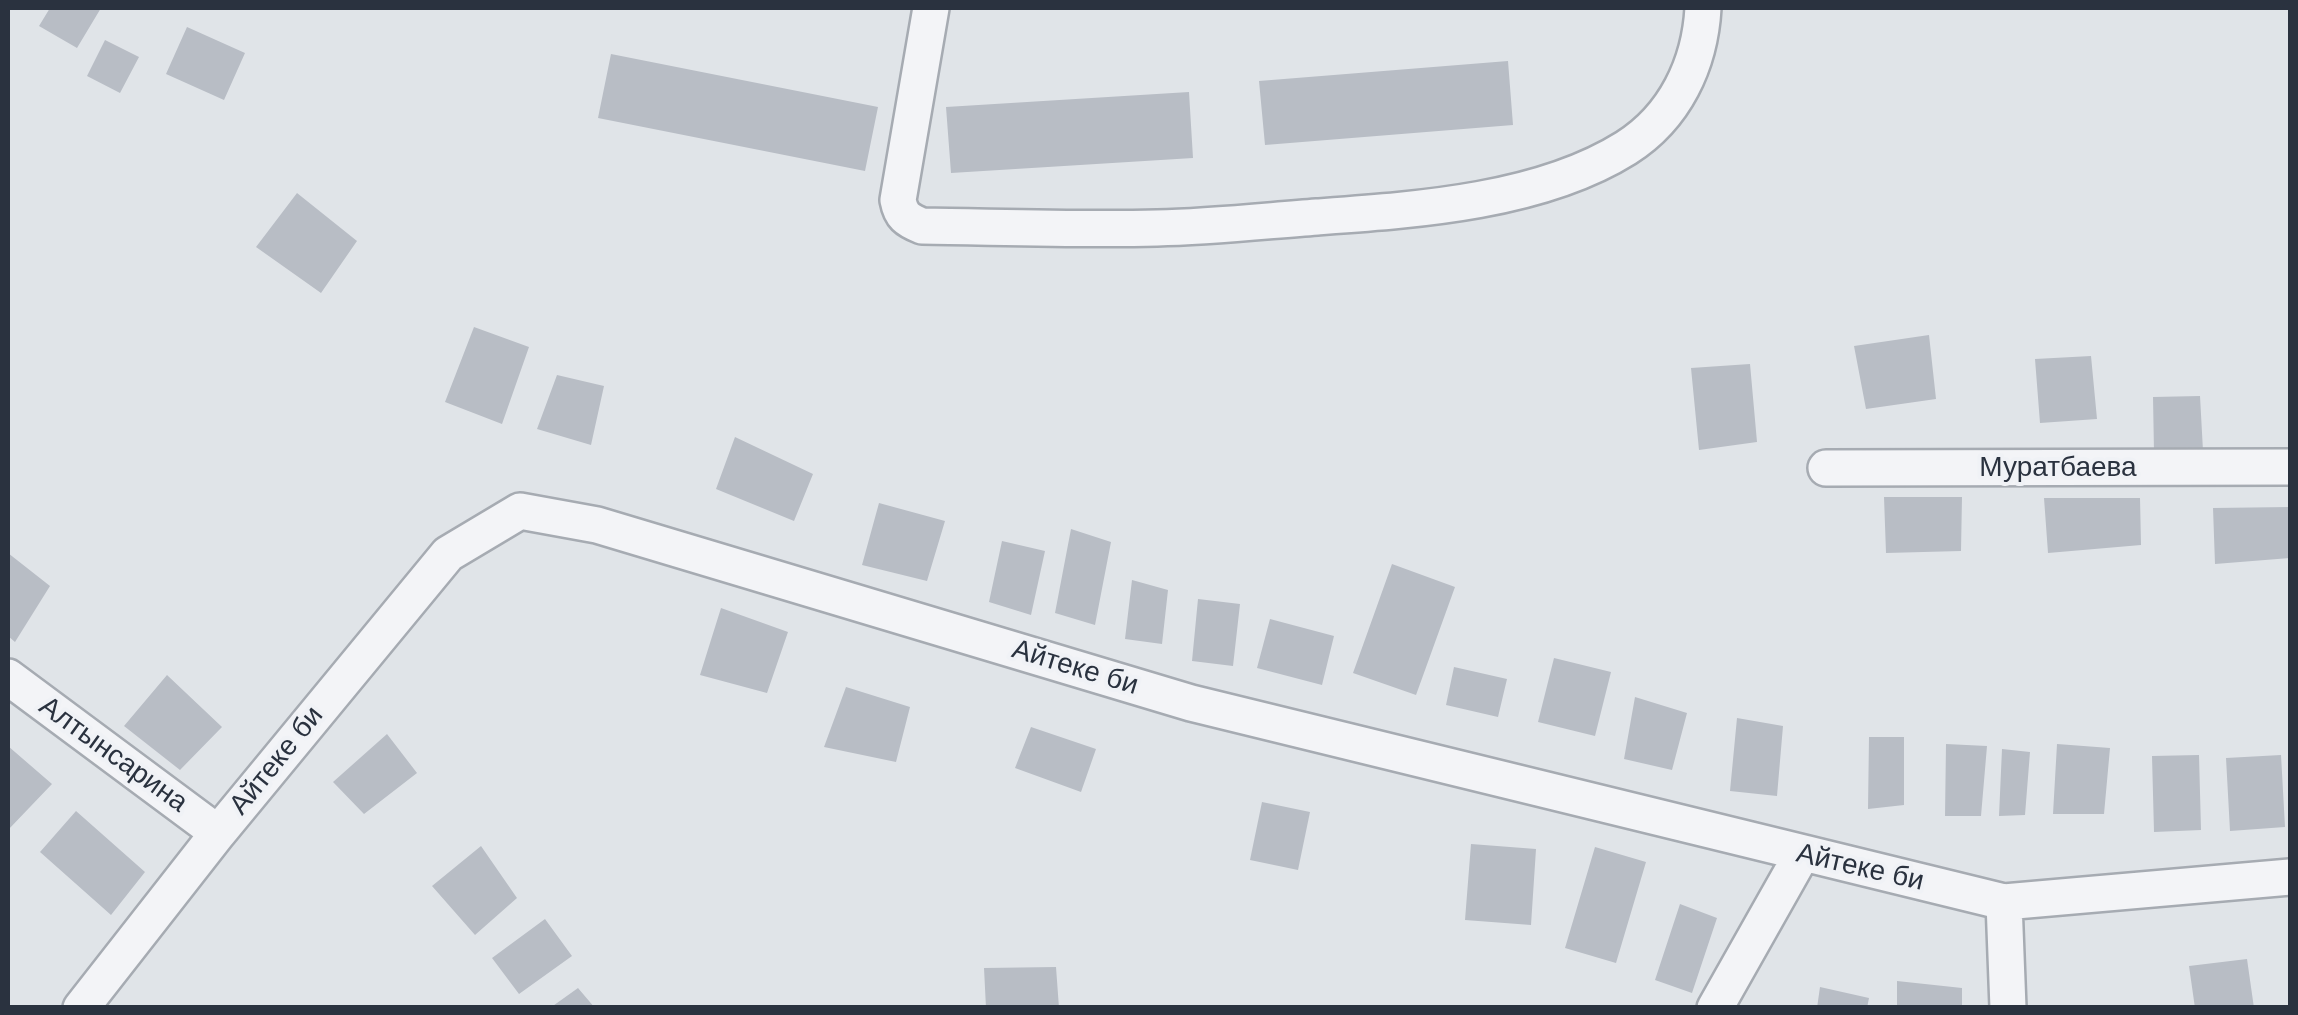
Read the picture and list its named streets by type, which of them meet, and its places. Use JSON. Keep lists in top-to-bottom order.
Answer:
{
  "streets": {
    "street": ["Муратбаева", "Айтеке би", "Алтынсарина"]
  },
  "crossings": [
    ["Айтеке би", "Алтынсарина"]
  ]
}
